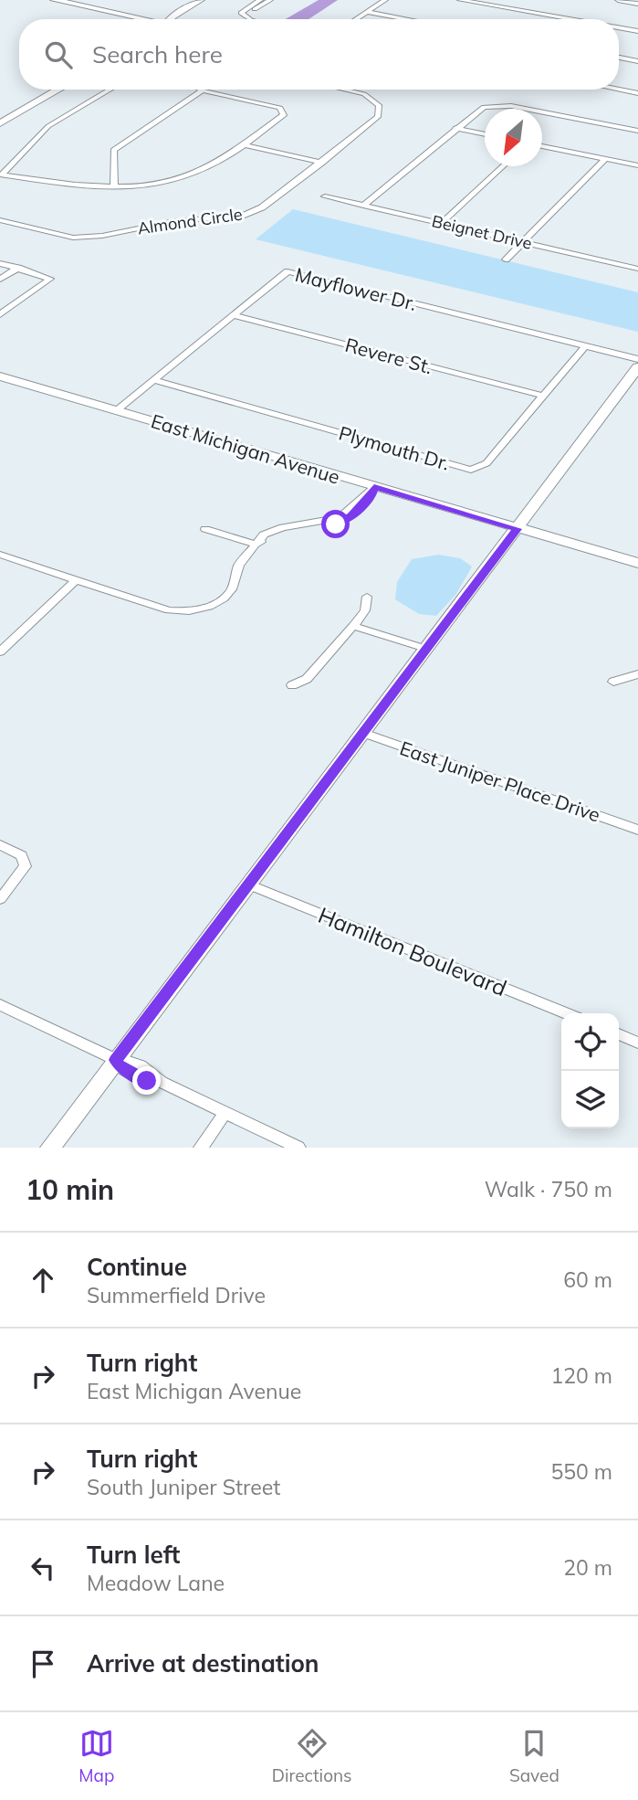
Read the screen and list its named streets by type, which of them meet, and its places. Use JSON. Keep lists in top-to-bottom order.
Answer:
{
  "streets": {
    "street": [
      "Almond Circle",
      "Beignet Drive",
      "Mayflower Dr.",
      "Revere St.",
      "Plymouth Dr.",
      "East Michigan Avenue",
      "East Juniper Place Drive",
      "Hamilton Boulevard"
    ]
  },
  "crossings": [
    ["Mayflower Dr.", "Revere St."],
    ["Mayflower Dr.", "Plymouth Dr."],
    ["Mayflower Dr.", "East Michigan Avenue"],
    ["Revere St.", "Plymouth Dr."]
  ],
  "north": "bottom left",
  "page": {
    "search": "Search here",
    "heading": ["10 min", "Walk · 750 m"],
    "list": [
      ["Continue", "Summerfield Drive", "60 m"],
      ["Turn right", "East Michigan Avenue", "120 m"],
      ["Turn right", "South Juniper Street", "550 m"],
      ["Turn left", "Meadow Lane", "20 m"],
      "Arrive at destination"
    ],
    "nav": ["Map", "Directions", "Saved"]
  }
}
